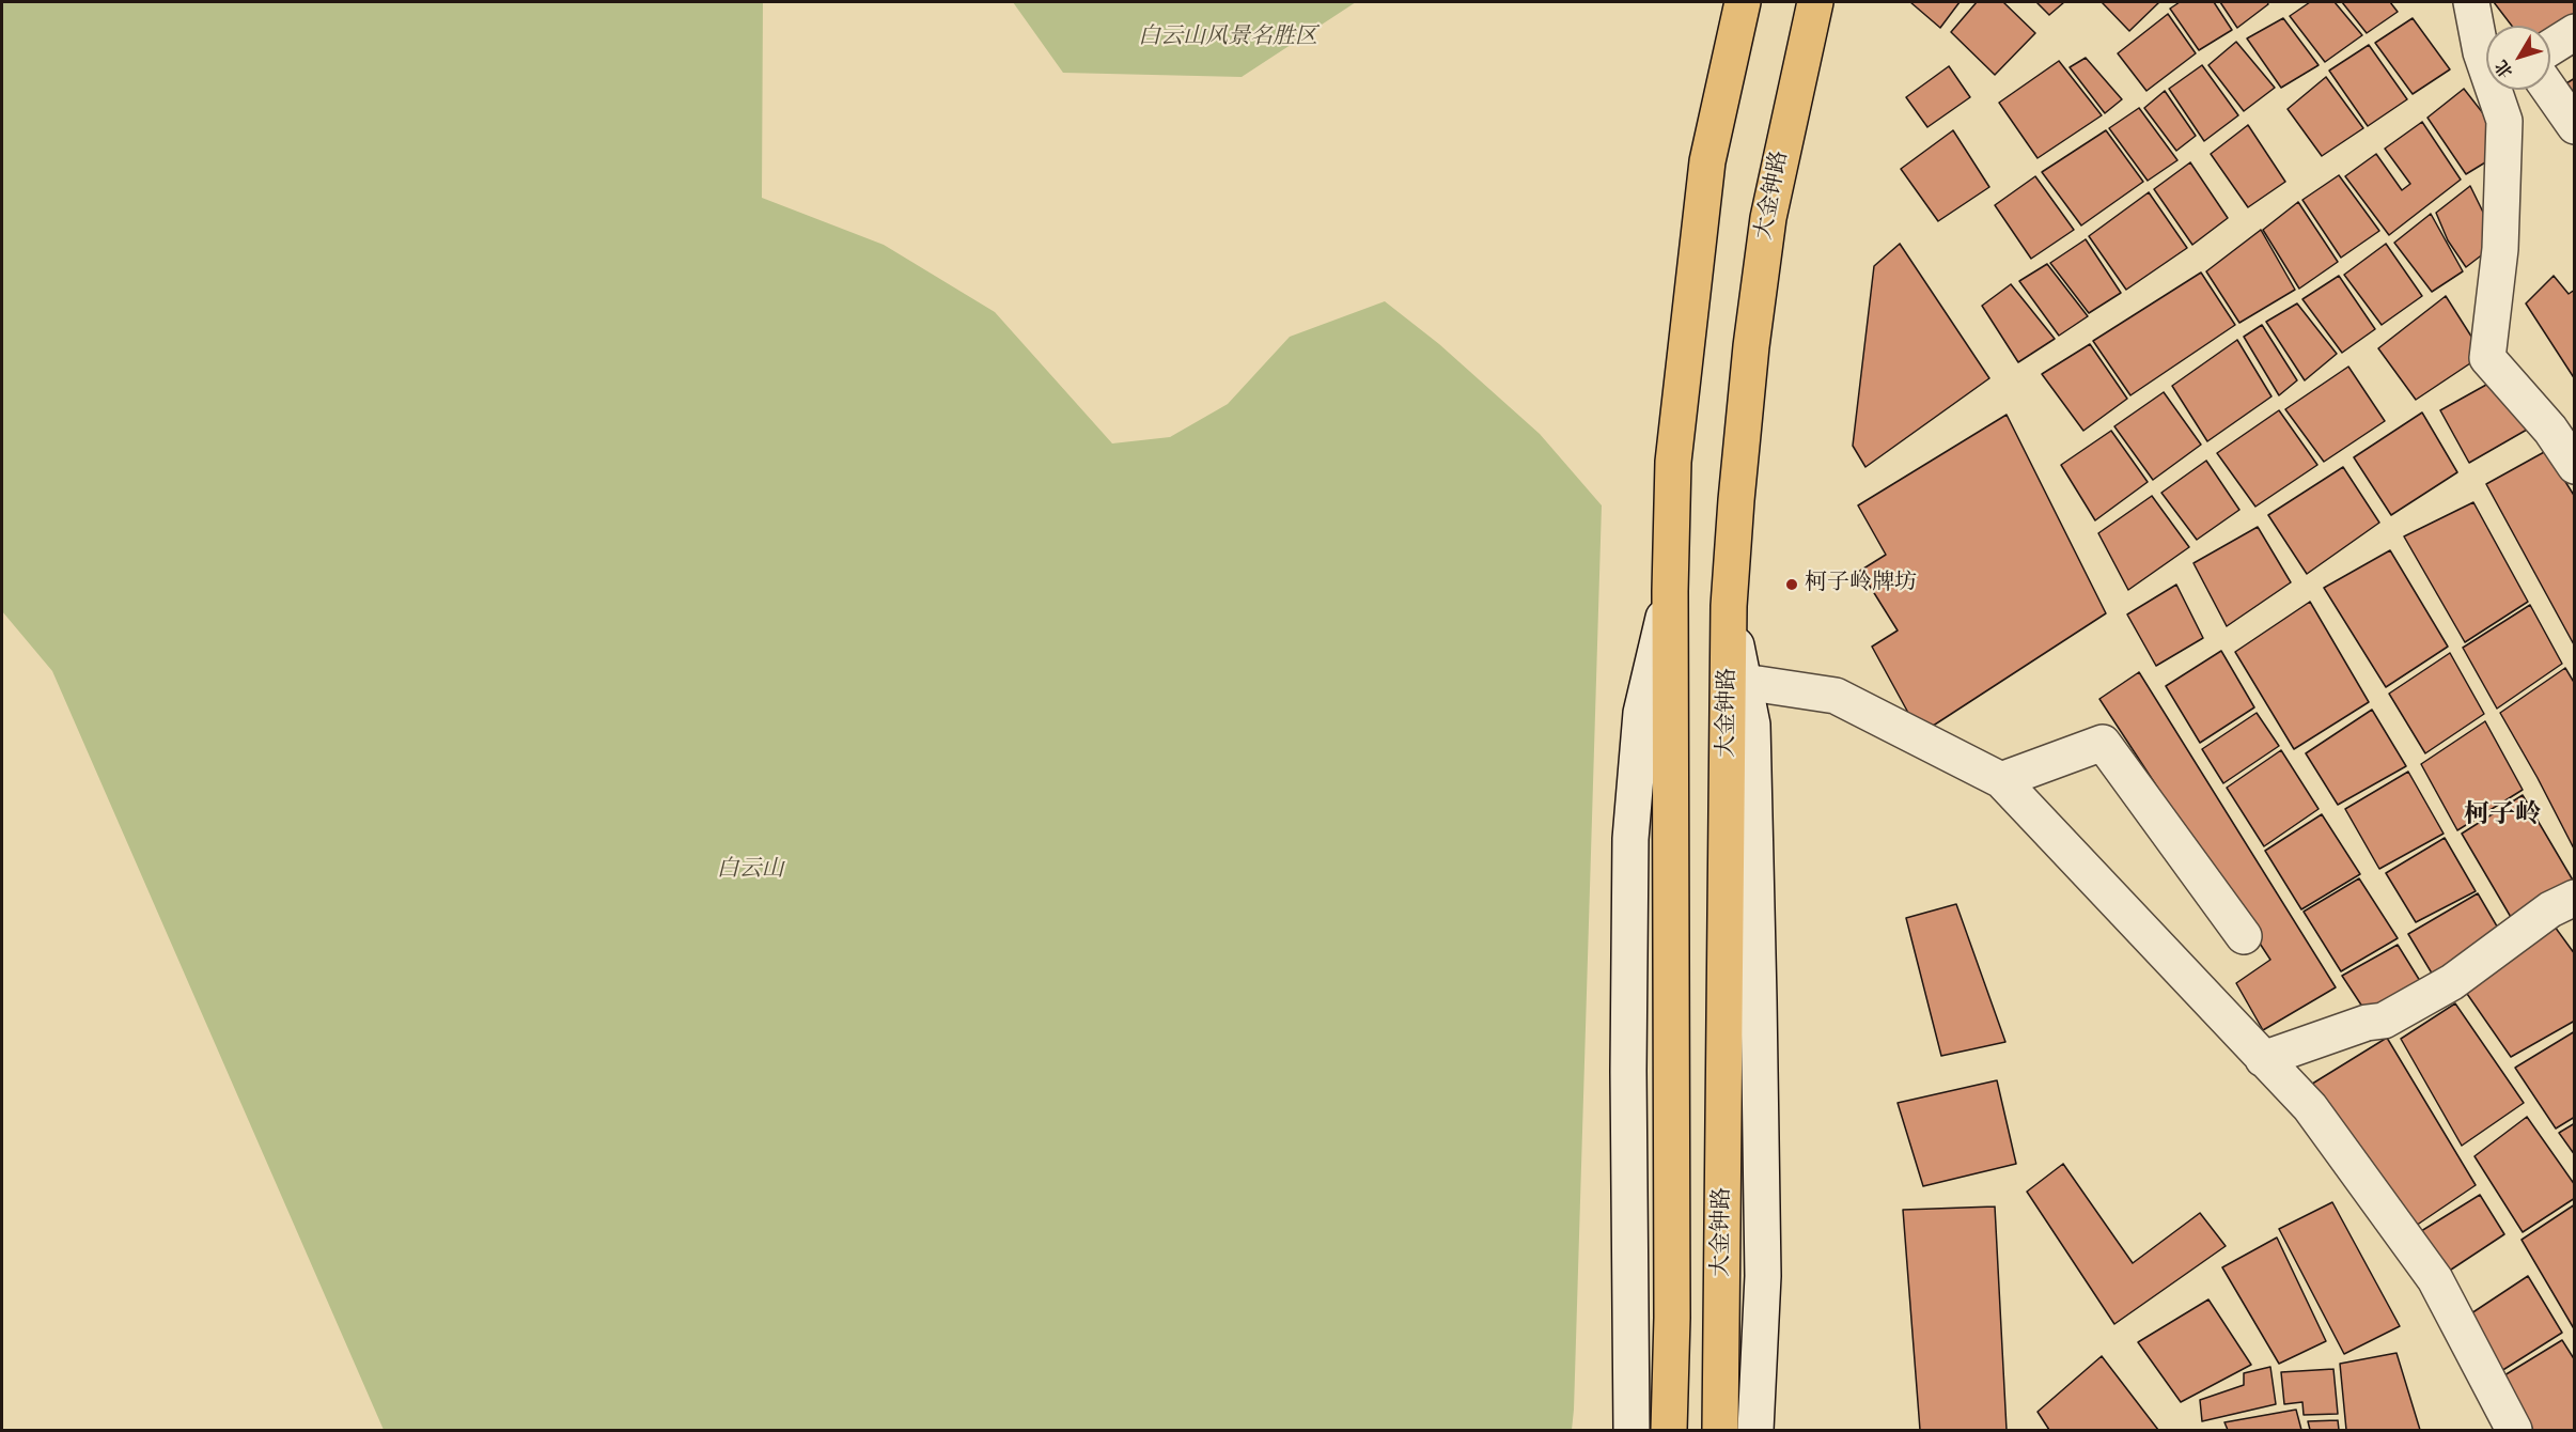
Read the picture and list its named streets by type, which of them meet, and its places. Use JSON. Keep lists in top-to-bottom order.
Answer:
{
  "streets": {
    "main road": ["大金钟路"]
  },
  "districts": ["柯子岭"],
  "parks": ["白云山风景名胜区", "白云山"],
  "places": ["柯子岭牌坊"],
  "north": "bottom left"
}
